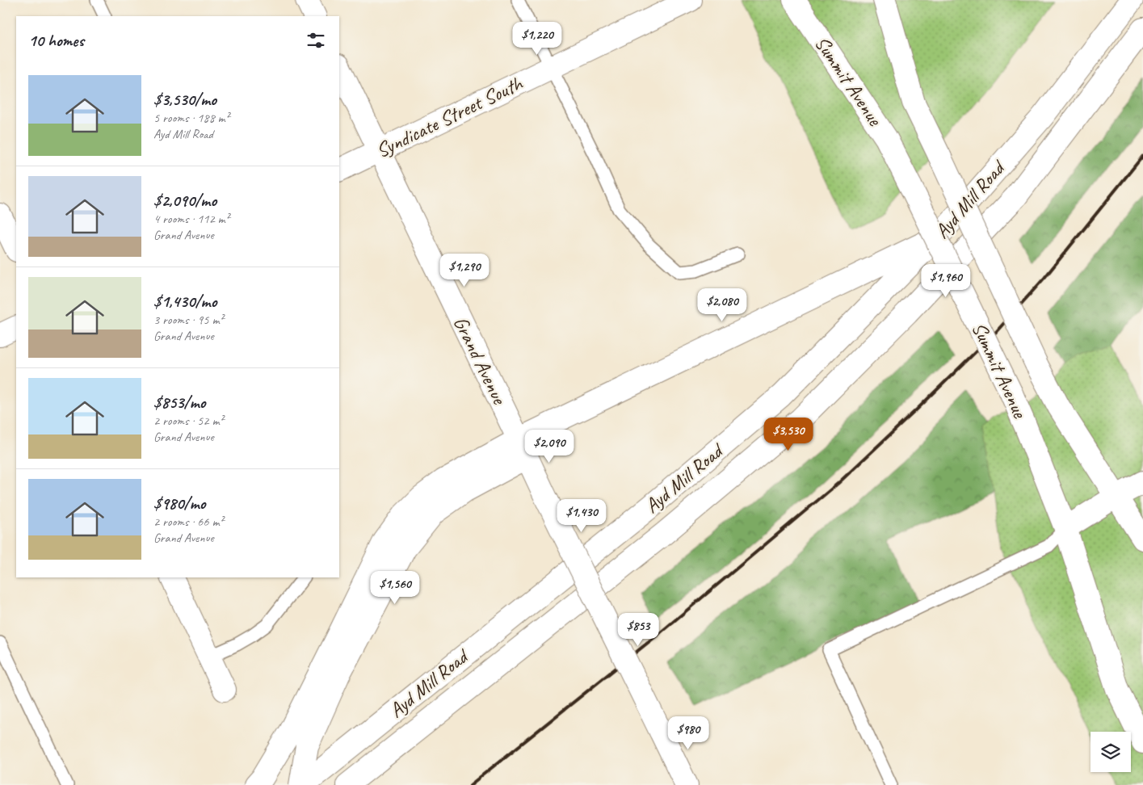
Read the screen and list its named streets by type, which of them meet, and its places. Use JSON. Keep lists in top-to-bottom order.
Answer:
{
  "streets": {
    "main road": [
      "Summit Avenue",
      "Syndicate Street South",
      "Ayd Mill Road",
      "Grand Avenue"
    ]
  },
  "crossings": [
    ["Syndicate Street South", "Grand Avenue"]
  ],
  "page": {
    "heading": "10 homes",
    "price": [
      "$1,220",
      "$1,290",
      "$1,960",
      "$2,080",
      "$3,530",
      "$2,090",
      "$1,430",
      "$1,560",
      "$853",
      "$980"
    ],
    "list": [
      {
        "name": "$3,530/mo",
        "note": "5 rooms · 188 m² · Ayd Mill Road"
      },
      {
        "name": "$2,090/mo",
        "note": "4 rooms · 112 m² · Grand Avenue"
      },
      {
        "name": "$1,430/mo",
        "note": "3 rooms · 95 m² · Grand Avenue"
      },
      {
        "name": "$853/mo",
        "note": "2 rooms · 52 m² · Grand Avenue"
      },
      {
        "name": "$980/mo",
        "note": "2 rooms · 66 m² · Grand Avenue"
      }
    ]
  }
}
